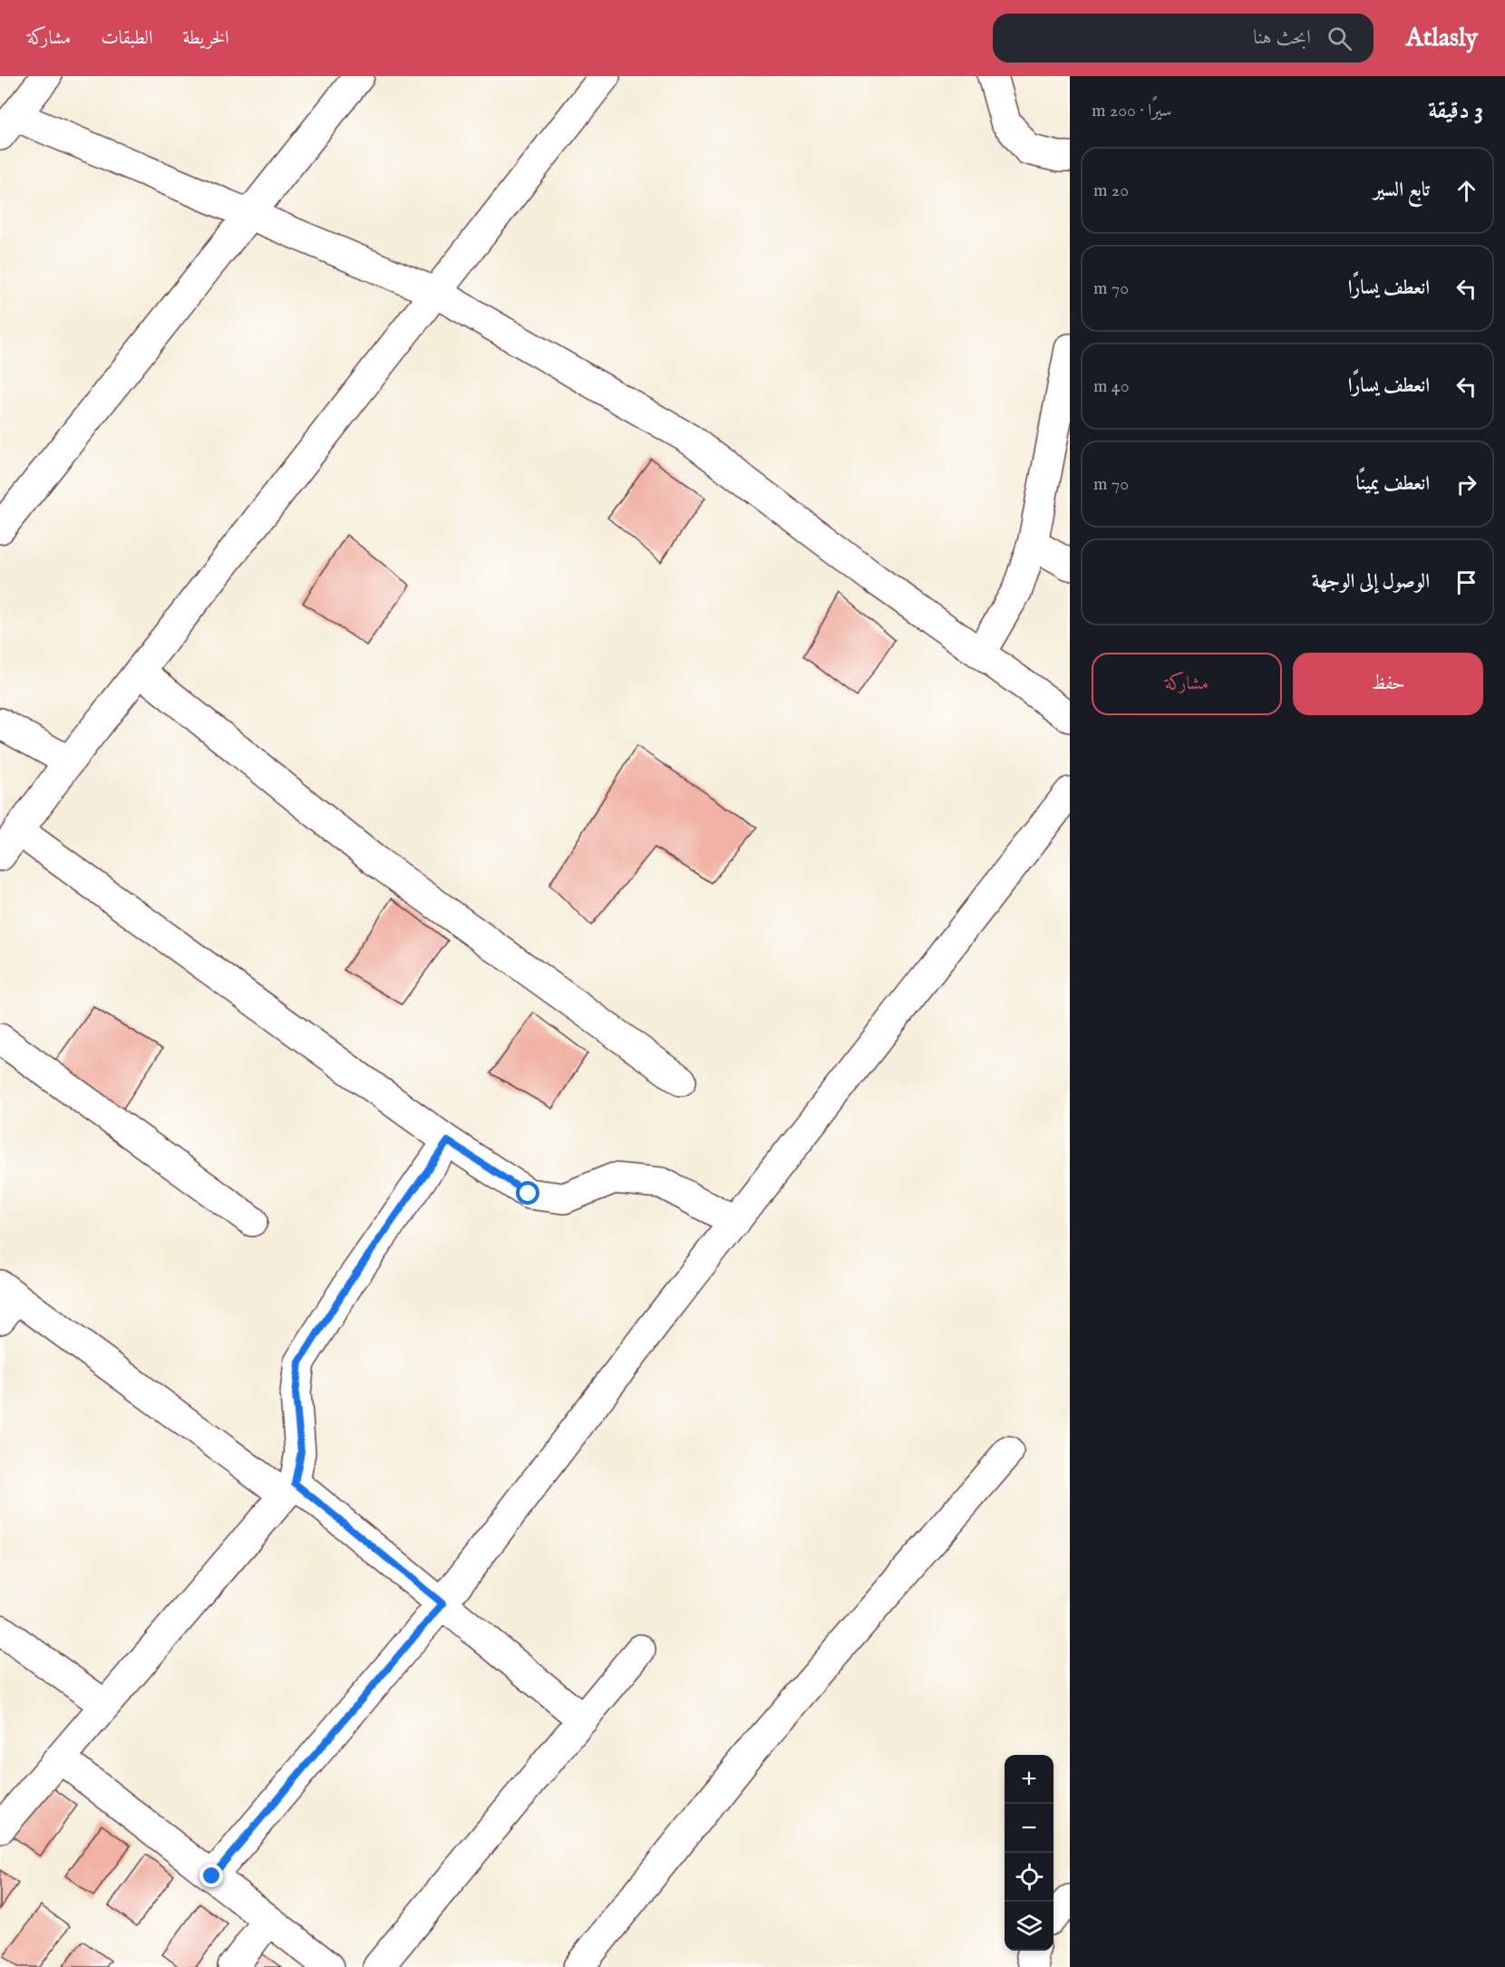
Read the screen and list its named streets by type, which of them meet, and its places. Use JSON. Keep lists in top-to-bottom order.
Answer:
{
  "page": {
    "header": "Atlasly",
    "search": "ابحث هنا",
    "nav": ["الخريطة", "الطبقات", "مشاركة"],
    "heading": ["3 دقيقة", "سيرًا · 200 m"],
    "list": [
      ["تابع السير", "20 m"],
      ["انعطف يسارًا", "70 m"],
      ["انعطف يسارًا", "40 m"],
      ["انعطف يمينًا", "70 m"],
      "الوصول إلى الوجهة"
    ],
    "buttons": ["حفظ", "مشاركة"],
    "map_buttons": ["+", "−"]
  }
}
